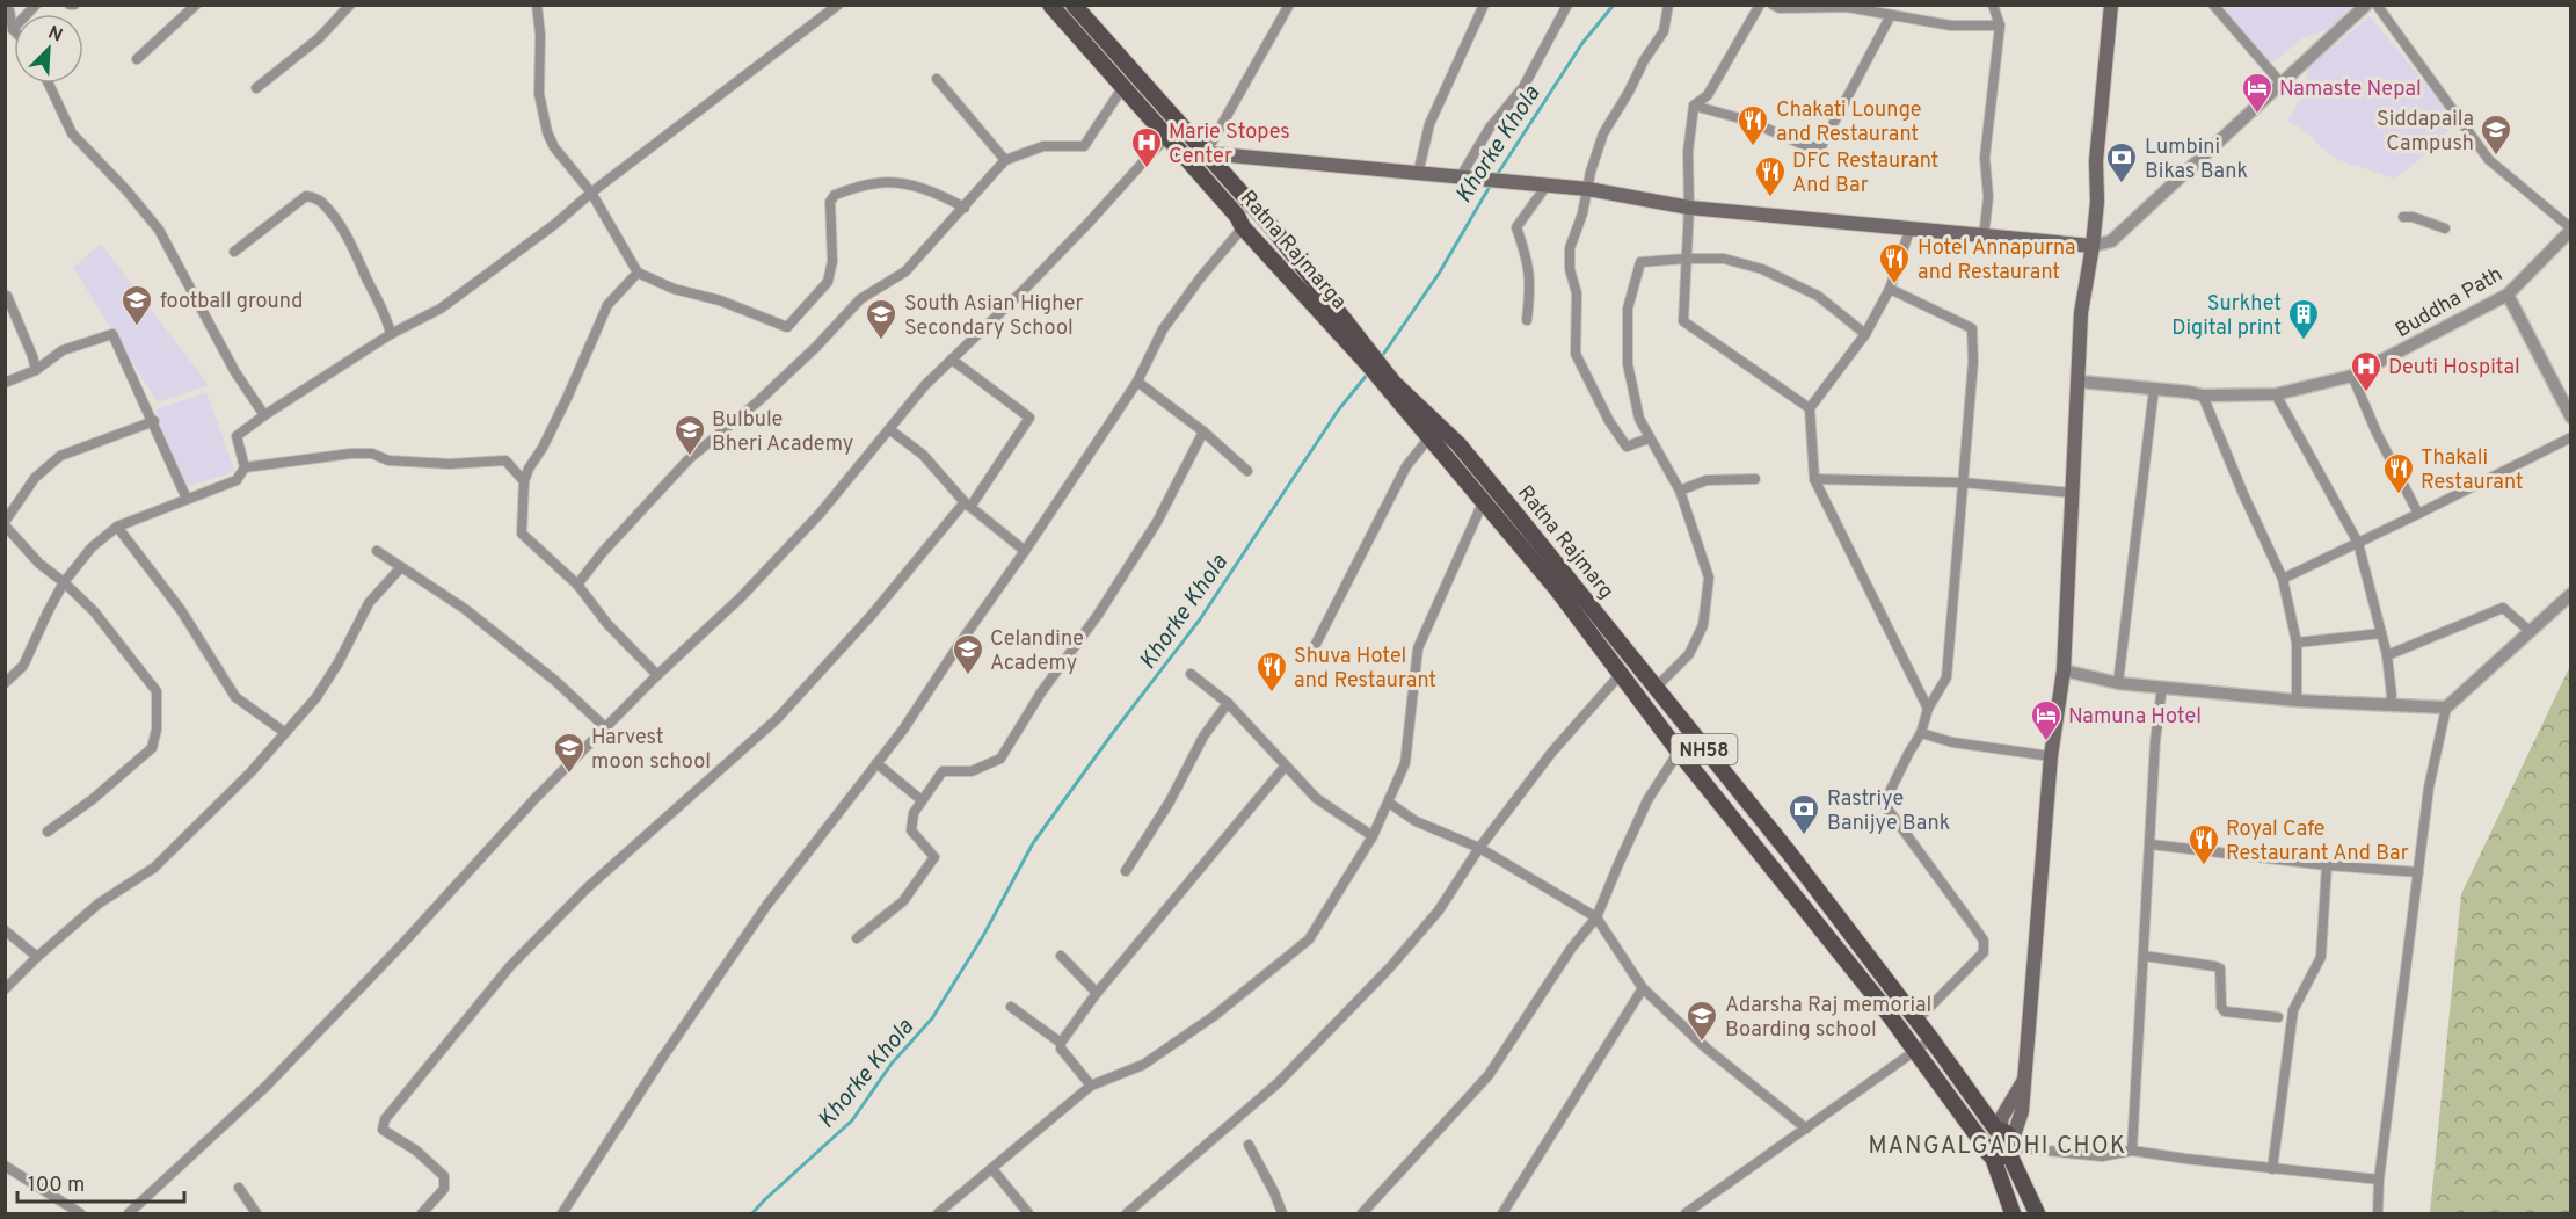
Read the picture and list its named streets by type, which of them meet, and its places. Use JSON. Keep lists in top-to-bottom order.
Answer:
{
  "streets": {
    "main road": ["Ratna Rajmarga", "Ratna Rajmarg", "NH58"],
    "street": ["Buddha Path"]
  },
  "crossings": [
    ["Ratna Rajmarga", "Ratna Rajmarg"]
  ],
  "districts": ["MANGALGADHI CHOK"],
  "water": ["Khorke Khola"],
  "places": {
    "hotel": ["Namaste Nepal", "Namuna Hotel"],
    "restaurant": [
      "Chakati Lounge and Restaurant",
      "DFC Restaurant And Bar",
      "Hotel Annapurna and Restaurant",
      "Thakali Restaurant",
      "Shuva Hotel and Restaurant",
      "Royal Cafe Restaurant And Bar"
    ],
    "school or university": [
      "Siddapaila Campush",
      "football ground",
      "South Asian Higher Secondary School",
      "Bulbule Bheri Academy",
      "Celandine Academy",
      "Harvest moon school",
      "Adarsha Raj memorial Boarding school"
    ],
    "hospital": ["Marie Stopes Center", "Deuti Hospital"],
    "bank": ["Lumbini Bikas Bank", "Rastriye Banijye Bank"],
    "building": ["Surkhet Digital print"]
  },
  "scale_bar": "100 m",
  "north": "top right"
}
